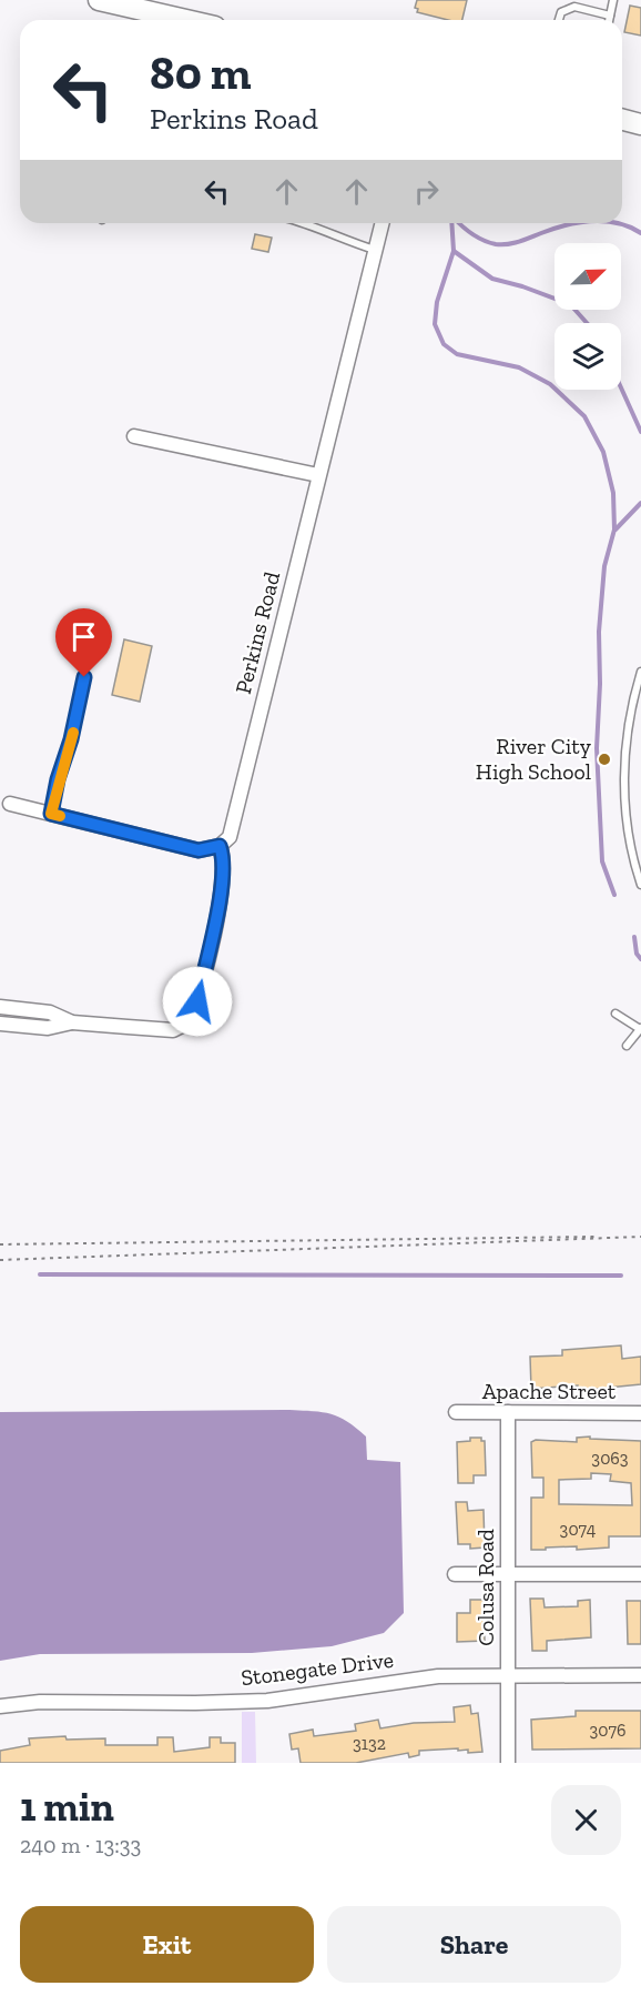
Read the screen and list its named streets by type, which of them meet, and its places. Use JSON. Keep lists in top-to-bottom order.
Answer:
{
  "streets": {
    "street": [
      "Perkins Road",
      "Apache Street",
      "Colusa Road",
      "Stonegate Drive"
    ]
  },
  "crossings": [
    ["Apache Street", "Colusa Road"],
    ["Colusa Road", "Stonegate Drive"]
  ],
  "places": ["River City High School"],
  "house_numbers": [
    "3063",
    "3074",
    "3076",
    "3132"
  ],
  "north": "top right",
  "page": {
    "turn": ["80 m", "Perkins Road"],
    "heading": ["1 min", "240 m · 13:33"],
    "buttons": ["Exit", "Share"]
  }
}
